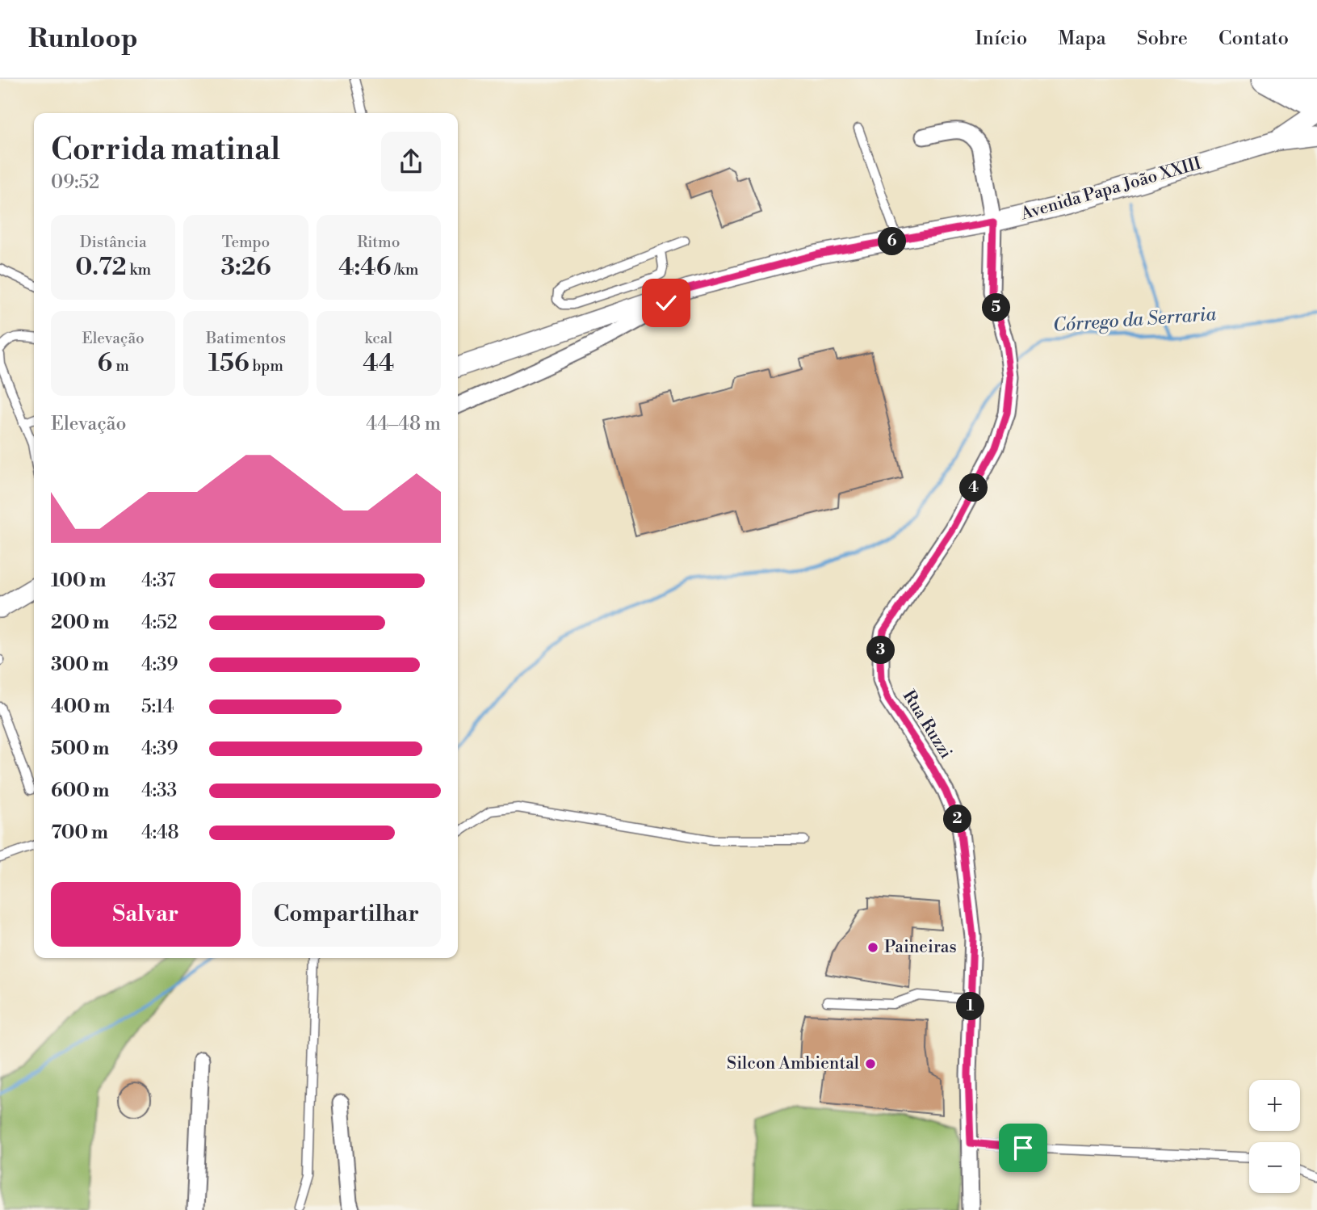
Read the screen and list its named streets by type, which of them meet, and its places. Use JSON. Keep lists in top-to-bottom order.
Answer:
{
  "streets": {
    "street": ["Avenida Papa João XXIII", "Rua Ruzzi"]
  },
  "crossings": [
    ["Avenida Papa João XXIII", "Rua Ruzzi"]
  ],
  "water": ["Córrego da Serraria"],
  "places": ["Paineiras", "Silcon Ambiental"],
  "page": {
    "header": "Runloop",
    "nav": [
      "Início",
      "Mapa",
      "Sobre",
      "Contato"
    ],
    "heading": ["Corrida matinal", "09:52"],
    "stats": [
      ["Distância", "0.72 km"],
      ["Tempo", "3:26"],
      ["Ritmo", "4:46 /km"],
      ["Elevação", "6 m"],
      ["Batimentos", "156 bpm"],
      ["kcal", "44"]
    ],
    "pins": [
      "6",
      "5",
      "4",
      "3",
      "2",
      "1"
    ],
    "chart": ["Elevação", "44–48 m"],
    "list": [
      {
        "name": "100 m",
        "note": "4:37"
      },
      {
        "name": "200 m",
        "note": "4:52"
      },
      {
        "name": "300 m",
        "note": "4:39"
      },
      {
        "name": "400 m",
        "note": "5:14"
      },
      {
        "name": "500 m",
        "note": "4:39"
      },
      {
        "name": "600 m",
        "note": "4:33"
      },
      {
        "name": "700 m",
        "note": "4:48"
      }
    ],
    "buttons": ["Salvar", "Compartilhar"],
    "map_buttons": ["+", "−"]
  }
}
